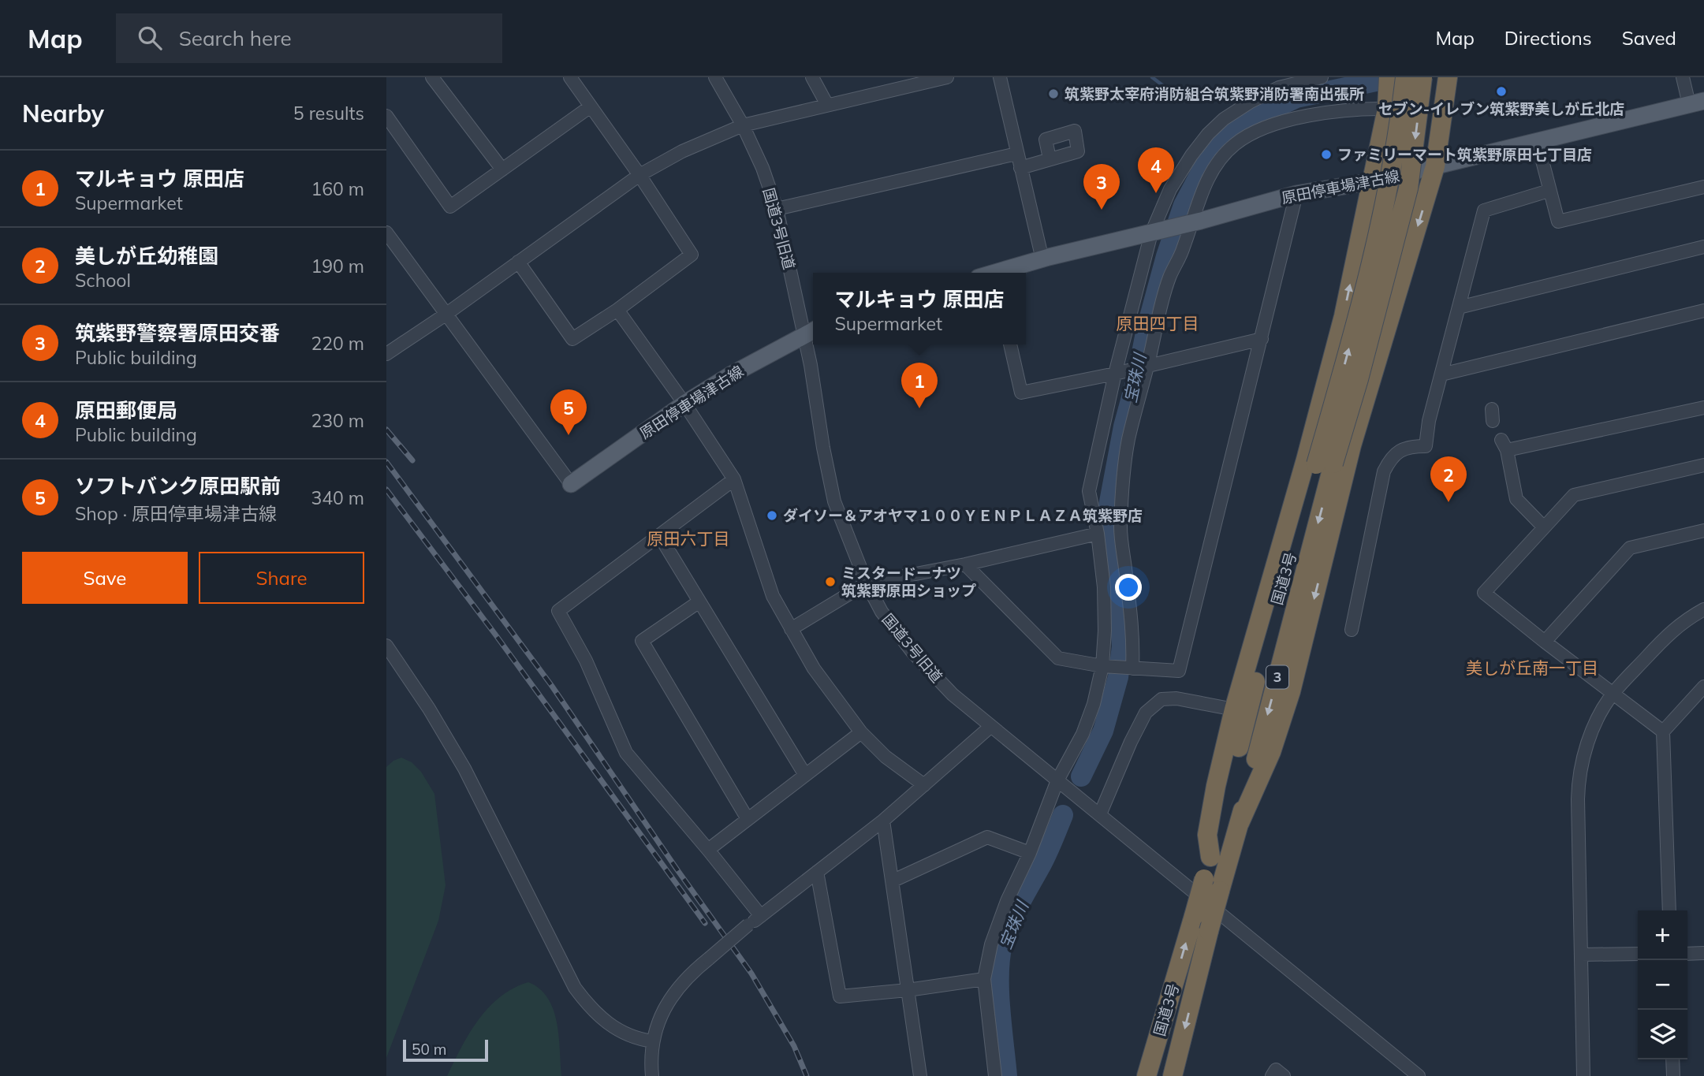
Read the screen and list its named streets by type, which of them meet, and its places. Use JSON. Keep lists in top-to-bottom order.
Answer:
{
  "streets": {
    "highway": ["国道3号", "3"],
    "main road": ["原田停車場津古線"],
    "street": ["国道3号旧道"]
  },
  "crossings": [
    ["原田停車場津古線", "国道3号旧道"]
  ],
  "districts": ["原田四丁目", "原田六丁目", "美しが丘南一丁目"],
  "water": ["宝珠川"],
  "places": [
    "セブン-イレブン筑紫野美しが丘北店",
    "筑紫野太宰府消防組合筑紫野消防署南出張所",
    "ファミリーマート筑紫野原田七丁目店",
    "ダイソー＆アオヤマ１００ＹＥＮＰＬＡＺＡ筑紫野店",
    "ミスタードーナツ 筑紫野原田ショップ"
  ],
  "scale_bar": "50 m",
  "page": {
    "header": "Map",
    "search": "Search here",
    "nav": ["Map", "Directions", "Saved"],
    "heading": ["Nearby", "5 results"],
    "pins": [
      "4",
      "3",
      "1",
      "5",
      "2"
    ],
    "list": [
      {
        "mark": "1",
        "name": "マルキョウ 原田店",
        "note": "Supermarket",
        "value": "160 m"
      },
      {
        "mark": "2",
        "name": "美しが丘幼稚園",
        "note": "School",
        "value": "190 m"
      },
      {
        "mark": "3",
        "name": "筑紫野警察署原田交番",
        "note": "Public building",
        "value": "220 m"
      },
      {
        "mark": "4",
        "name": "原田郵便局",
        "note": "Public building",
        "value": "230 m"
      },
      {
        "mark": "5",
        "name": "ソフトバンク原田駅前",
        "note": "Shop · 原田停車場津古線",
        "value": "340 m"
      }
    ],
    "popup": ["マルキョウ 原田店", "Supermarket"],
    "buttons": ["Save", "Share"],
    "map_buttons": ["+", "−"],
    "scale": "50 m"
  }
}
